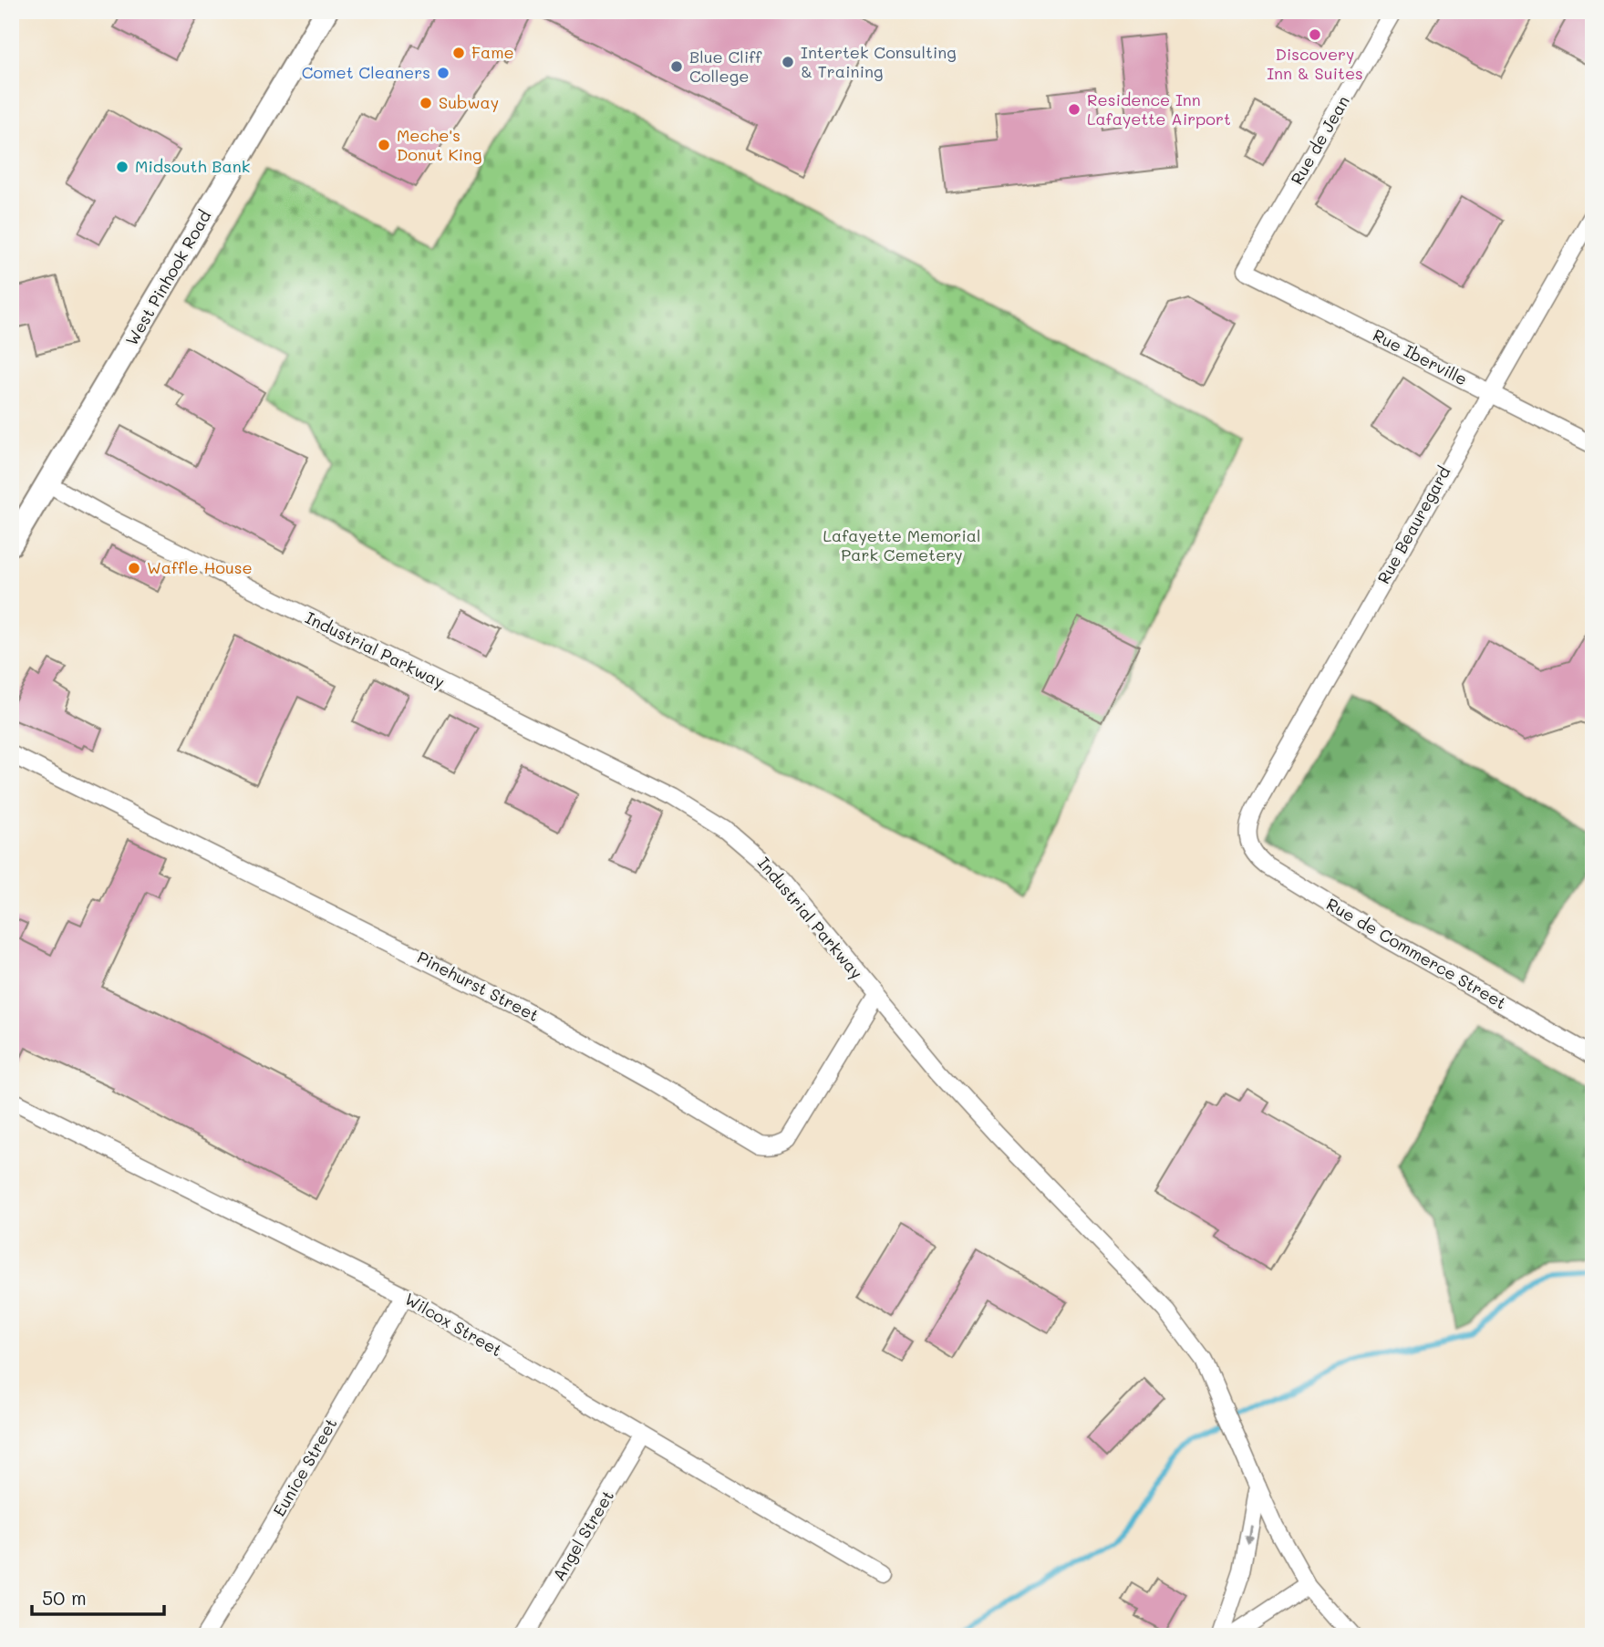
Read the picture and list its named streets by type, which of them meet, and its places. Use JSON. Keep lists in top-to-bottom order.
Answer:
{
  "streets": {
    "main road": ["West Pinhook Road"],
    "street": [
      "Rue de Jean",
      "Rue Iberville",
      "Rue Beauregard",
      "Industrial Parkway",
      "Rue de Commerce Street",
      "Pinehurst Street",
      "Wilcox Street",
      "Eunice Street",
      "Angel Street"
    ]
  },
  "crossings": [
    ["Rue de Jean", "Rue Iberville"],
    ["West Pinhook Road", "Industrial Parkway"],
    ["Rue Iberville", "Rue Beauregard"],
    ["Rue Beauregard", "Rue de Commerce Street"],
    ["Industrial Parkway", "Pinehurst Street"],
    ["Wilcox Street", "Eunice Street"],
    ["Wilcox Street", "Angel Street"]
  ],
  "parks": ["Lafayette Memorial Park Cemetery"],
  "places": [
    "Discovery Inn & Suites",
    "Fame",
    "Intertek Consulting & Training",
    "Blue Cliff College",
    "Comet Cleaners",
    "Subway",
    "Residence Inn Lafayette Airport",
    "Meche's Donut King",
    "Midsouth Bank",
    "Waffle House"
  ],
  "scale_bar": "50 m"
}
